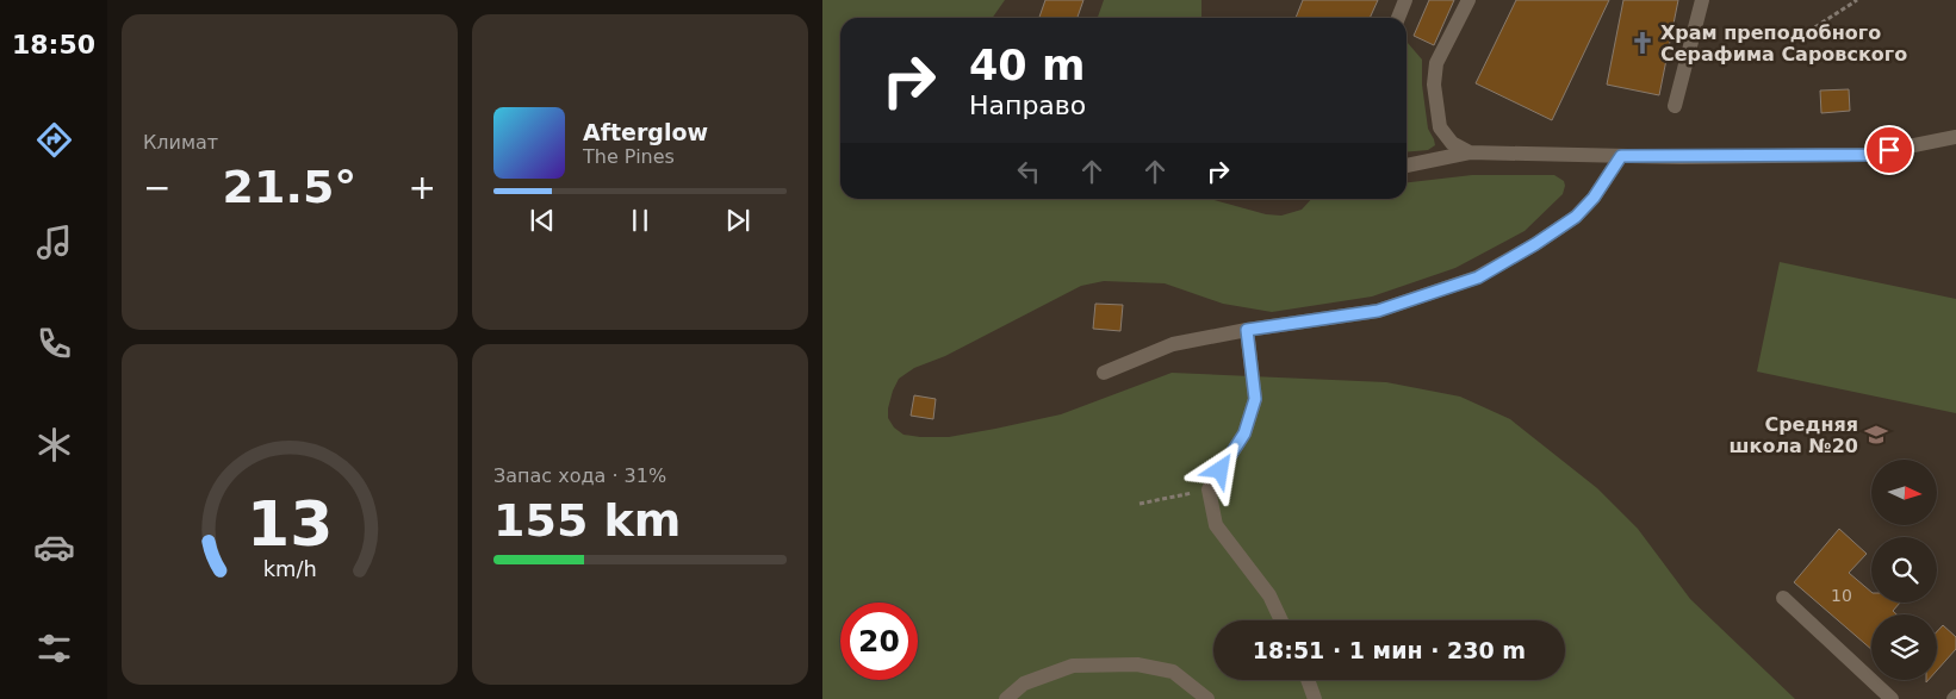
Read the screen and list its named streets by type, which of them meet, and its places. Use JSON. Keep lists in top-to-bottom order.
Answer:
{
  "places": {
    "church": ["Храм преподобного Серафима Саровского"],
    "school or university": ["Средняя школа №20"]
  },
  "house_numbers": ["10"],
  "north": "right",
  "page": {
    "tabs": "18:50",
    "tile": [
      "Климат",
      ["Запас хода · 31%", "155 km"]
    ],
    "turn": ["40 m", "Направо"],
    "song": ["Afterglow", "The Pines"],
    "heat": ["−", "21.5°", "+"],
    "limit": "20",
    "trip": "18:51 · 1 мин · 230 m",
    "gauge": ["13", "km/h"]
  }
}
